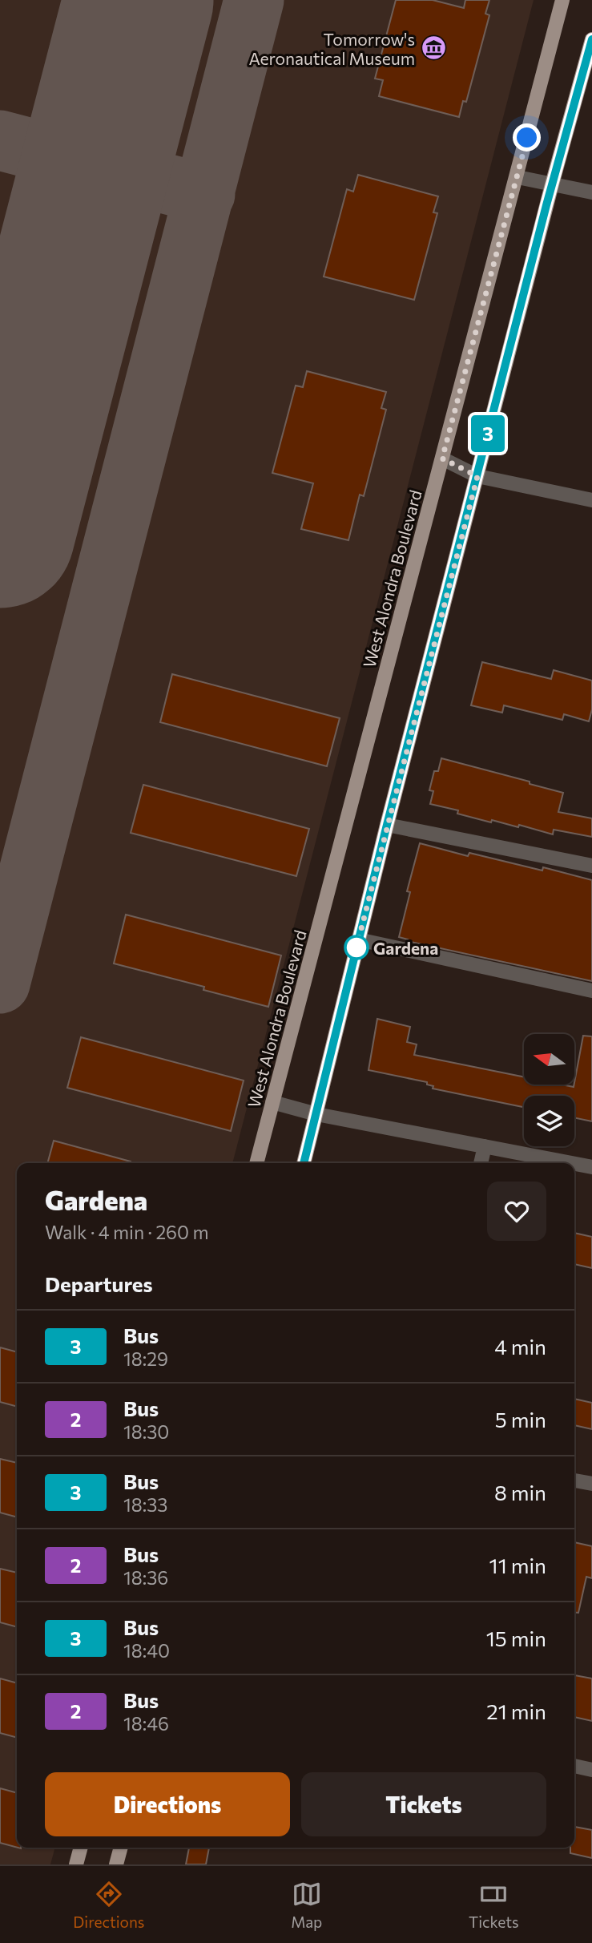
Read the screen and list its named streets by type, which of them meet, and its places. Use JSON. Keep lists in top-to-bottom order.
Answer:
{
  "streets": {
    "main road": ["West Alondra Boulevard"]
  },
  "places": {
    "museum": ["Tomorrow's Aeronautical Museum"],
    "other": ["Gardena"]
  },
  "lines": ["bus line 3"],
  "north": "left",
  "page": {
    "on_map": "3",
    "heading": [
      ["Gardena", "Walk · 4 min · 260 m"],
      "Departures"
    ],
    "list": [
      {
        "mark": "3",
        "name": "Bus",
        "note": "18:29",
        "value": "4 min"
      },
      {
        "mark": "2",
        "name": "Bus",
        "note": "18:30",
        "value": "5 min"
      },
      {
        "mark": "3",
        "name": "Bus",
        "note": "18:33",
        "value": "8 min"
      },
      {
        "mark": "2",
        "name": "Bus",
        "note": "18:36",
        "value": "11 min"
      },
      {
        "mark": "3",
        "name": "Bus",
        "note": "18:40",
        "value": "15 min"
      },
      {
        "mark": "2",
        "name": "Bus",
        "note": "18:46",
        "value": "21 min"
      }
    ],
    "buttons": ["Directions", "Tickets"],
    "tabs": ["Directions", "Map", "Tickets"]
  }
}
